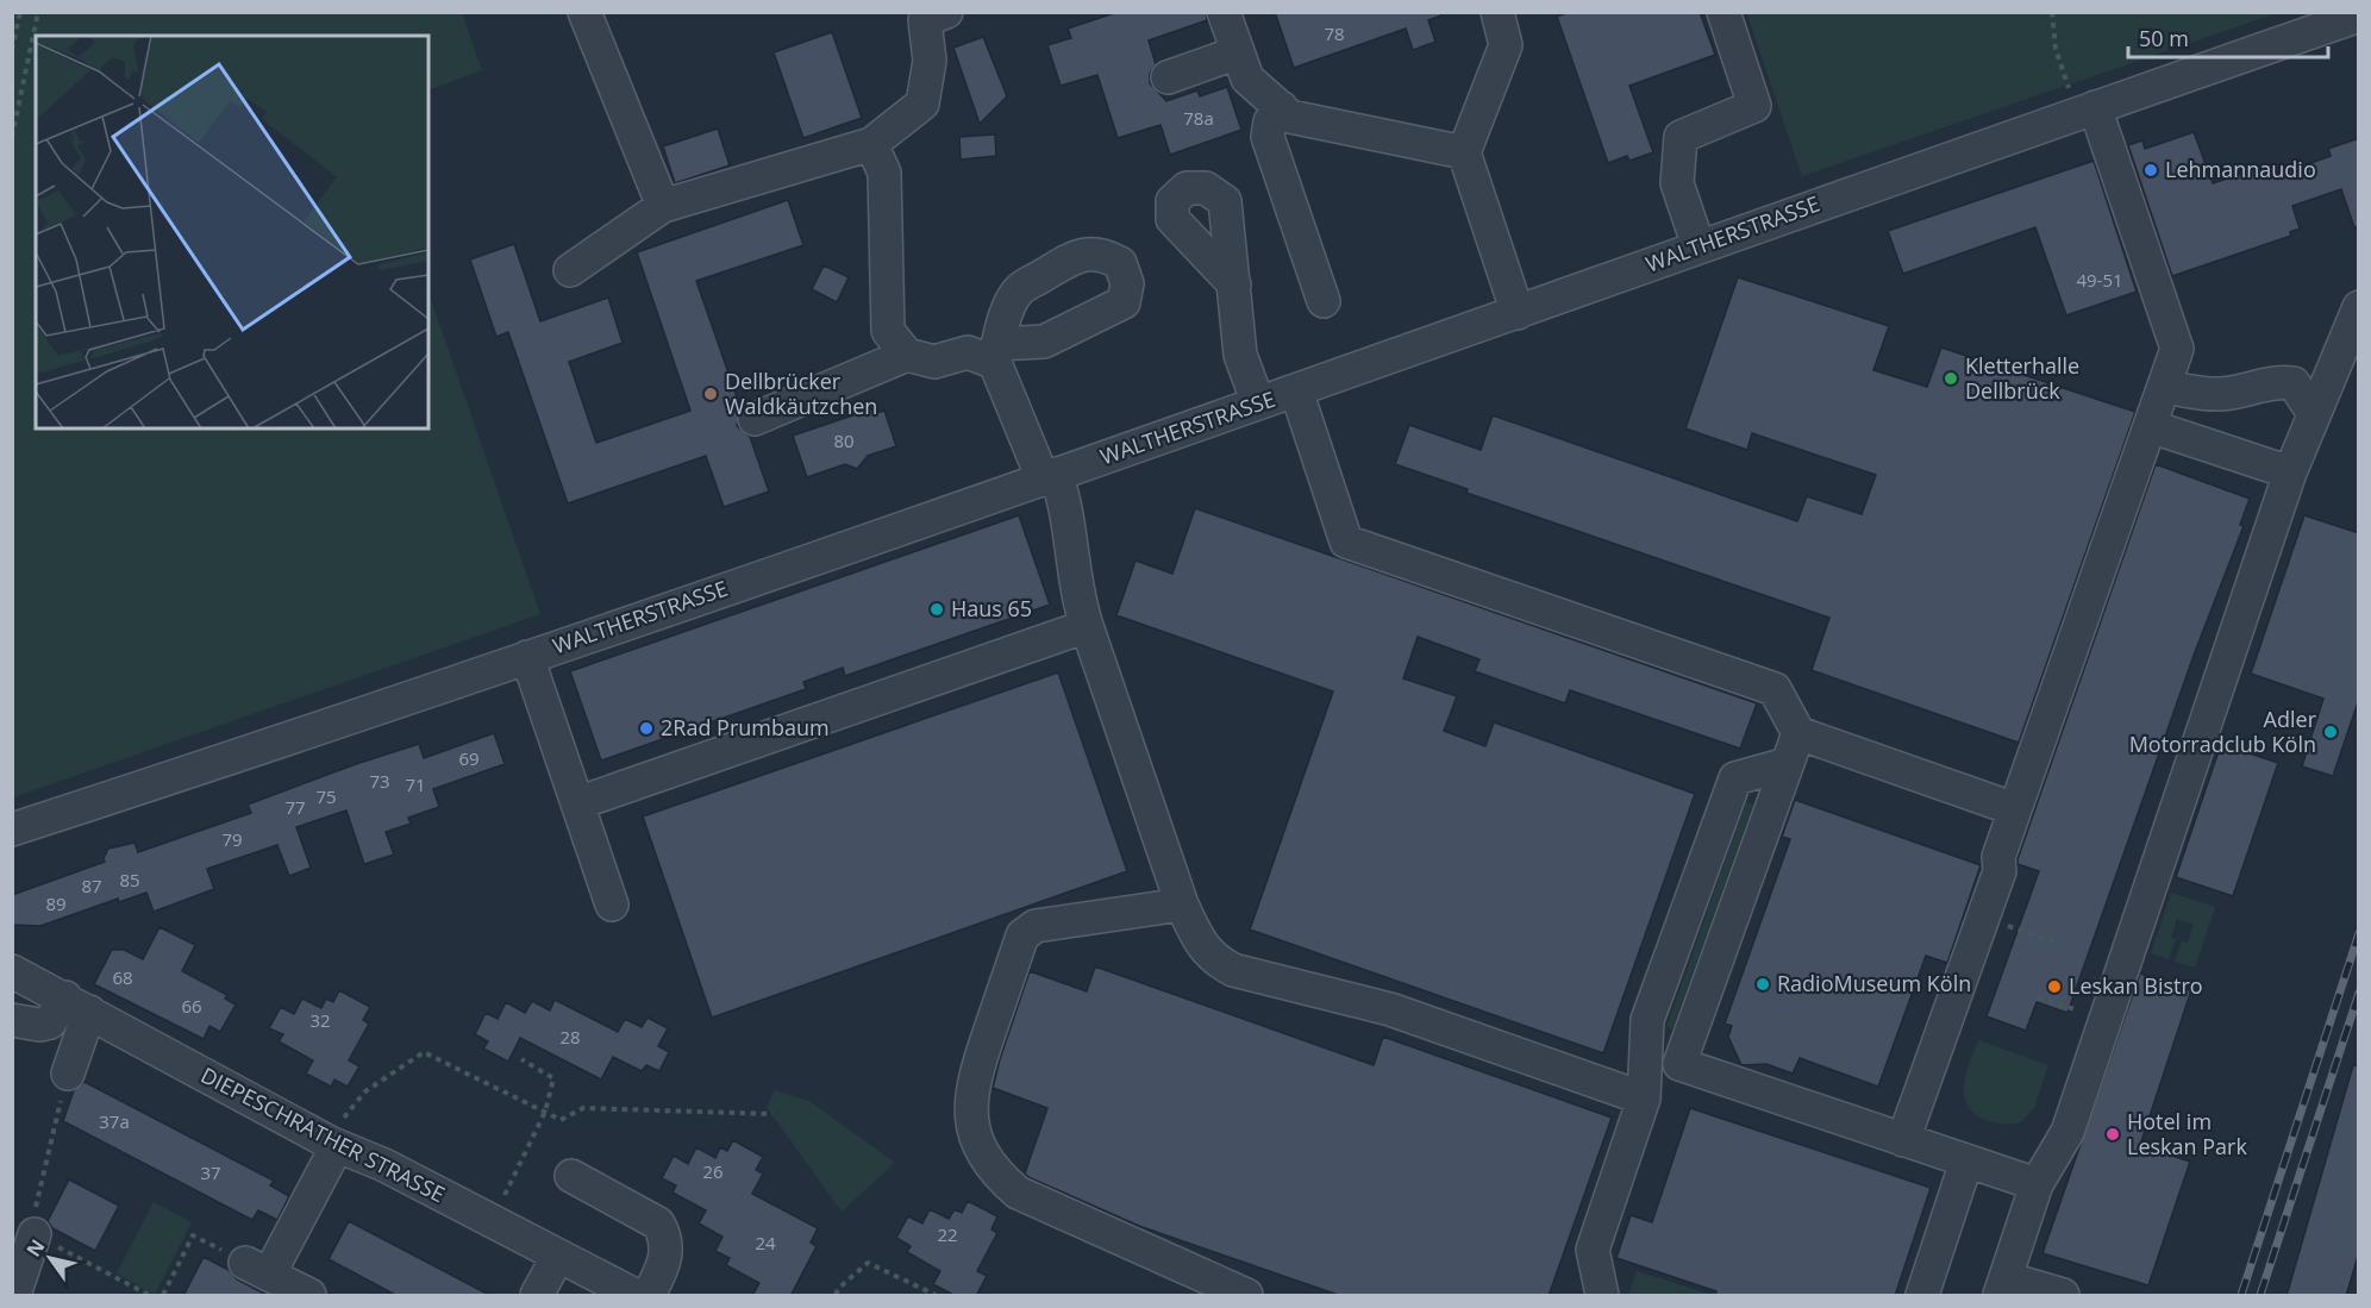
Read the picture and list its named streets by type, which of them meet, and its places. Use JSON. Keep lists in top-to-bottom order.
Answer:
{
  "streets": {
    "street": ["WALTHERSTRASSE", "DIEPESCHRATHER STRASSE"]
  },
  "places": [
    "Lehmannaudio",
    "Kletterhalle Dellbrück",
    "Dellbrücker Waldkäutzchen",
    "Haus 65",
    "2Rad Prumbaum",
    "Adler Motorradclub Köln",
    "RadioMuseum Köln",
    "Leskan Bistro",
    "Hotel im Leskan Park"
  ],
  "house_numbers": [
    "78",
    "78a",
    "49-51",
    "80",
    "69",
    "73",
    "71",
    "75",
    "77",
    "79",
    "85",
    "87",
    "89",
    "68",
    "66",
    "32",
    "28",
    "37a",
    "26",
    "37",
    "22",
    "24"
  ],
  "scale_bar": "50 m",
  "north": "top left"
}
